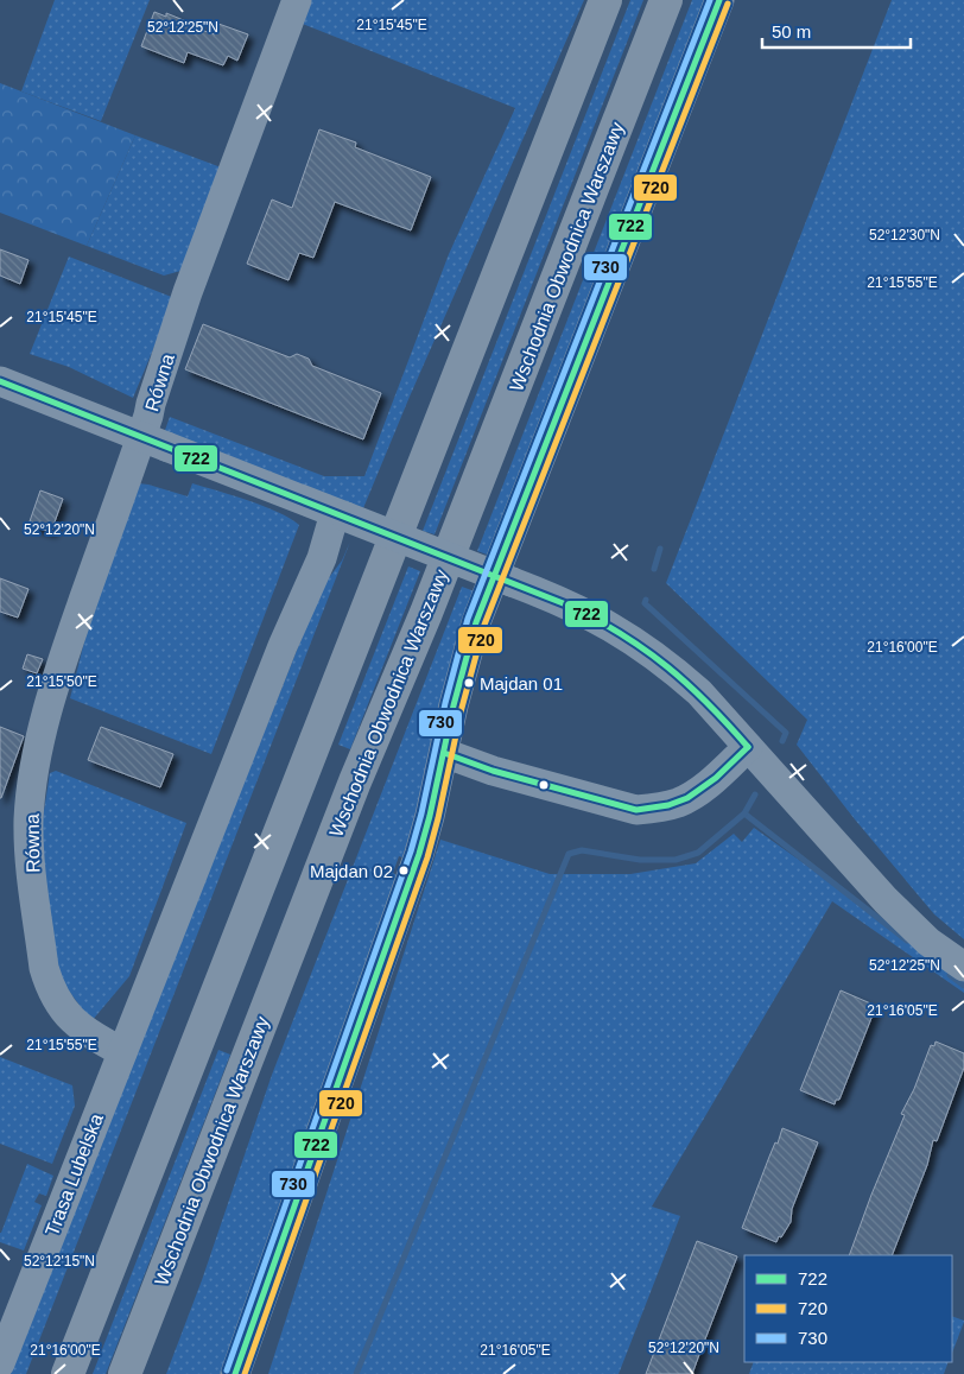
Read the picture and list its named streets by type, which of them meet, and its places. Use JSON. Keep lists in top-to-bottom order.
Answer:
{
  "streets": {
    "highway": ["Wschodnia Obwodnica Warszawy"],
    "street": ["Równa", "Trasa Lubelska"]
  },
  "crossings": [
    ["Równa", "Trasa Lubelska"]
  ],
  "places": ["Majdan 01", "Majdan 02"],
  "lines": ["transit line 722", "transit line 730", "transit line 720"],
  "legend": ["722", "720", "730"],
  "scale_bar": "50 m",
  "coordinates": [
    "21°15'45\"E",
    "52°12'25\"N",
    "52°12'30\"N",
    "21°15'55\"E",
    "52°12'20\"N",
    "21°16'00\"E",
    "21°15'50\"E",
    "21°16'05\"E",
    "52°12'15\"N"
  ]
}
